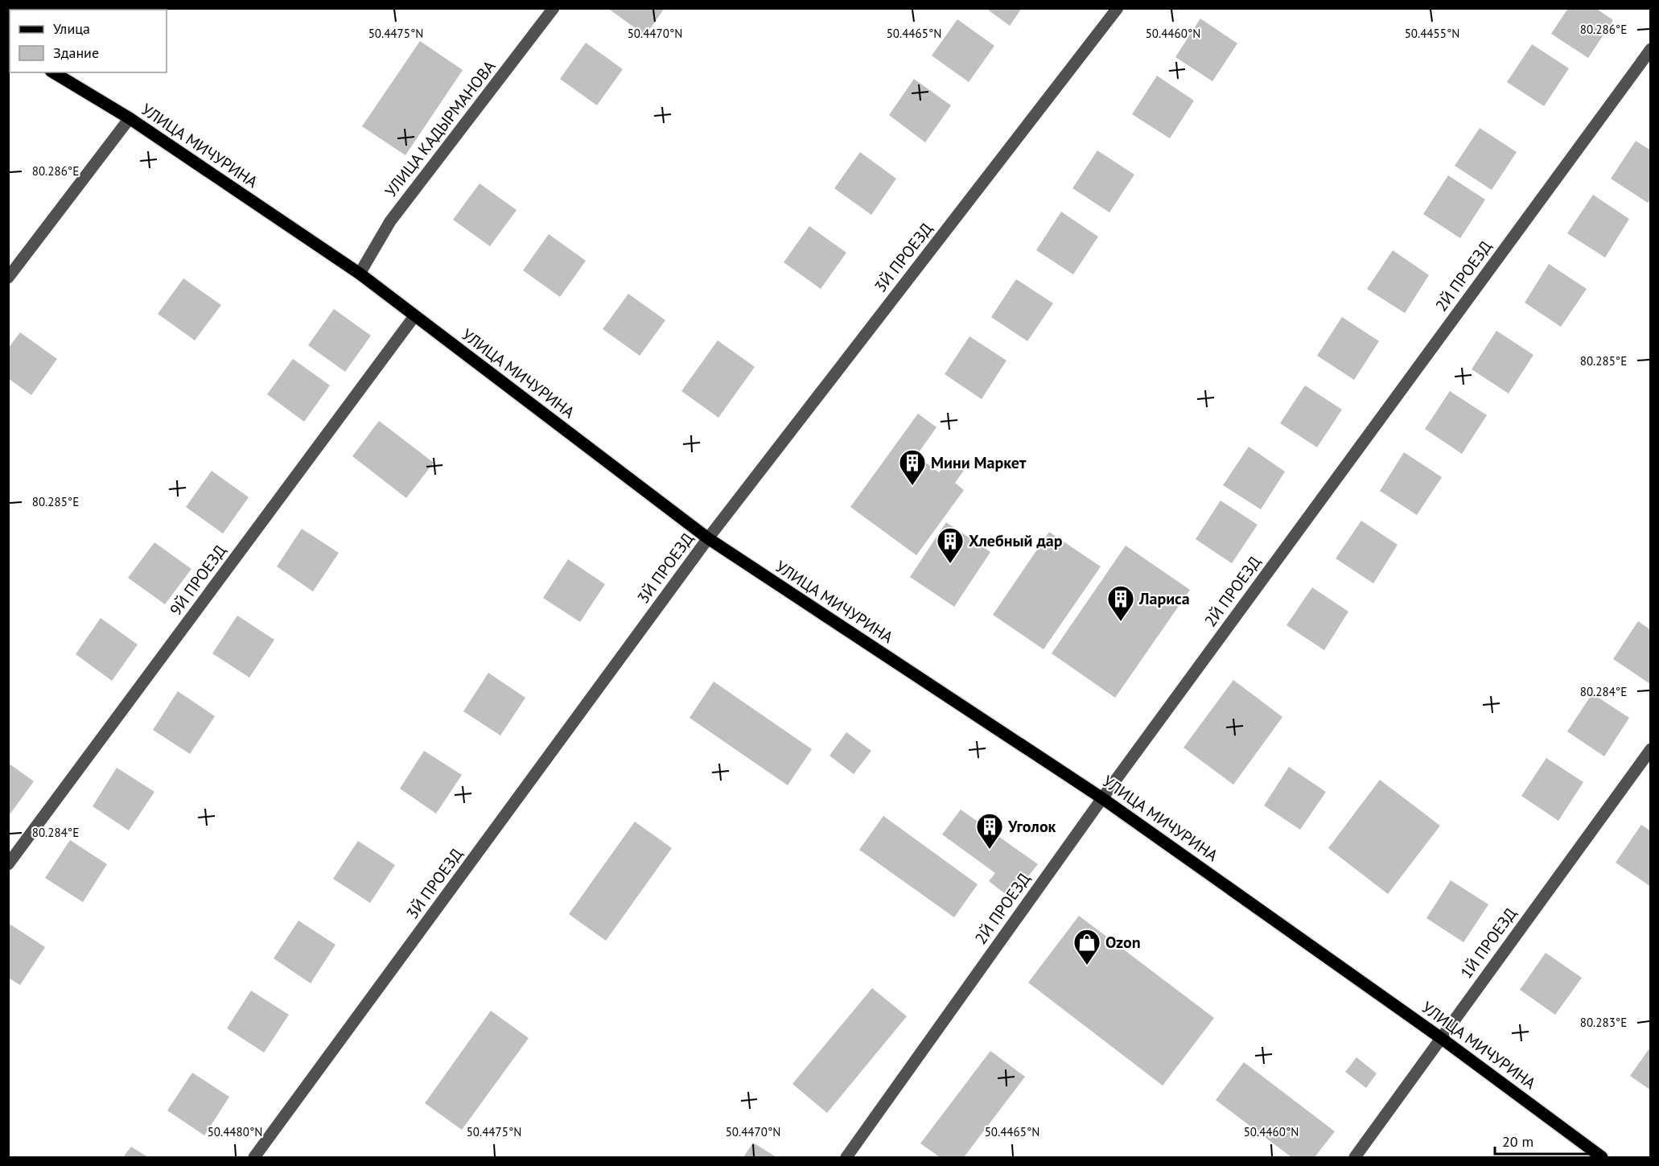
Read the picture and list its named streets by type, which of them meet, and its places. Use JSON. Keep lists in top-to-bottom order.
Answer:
{
  "streets": {
    "main road": ["УЛИЦА МИЧУРИНА"],
    "street": [
      "УЛИЦА КАДЫРМАНОВА",
      "3Й ПРОЕЗД",
      "2Й ПРОЕЗД",
      "9Й ПРОЕЗД",
      "1Й ПРОЕЗД"
    ]
  },
  "crossings": [
    ["УЛИЦА КАДЫРМАНОВА", "УЛИЦА МИЧУРИНА"],
    ["УЛИЦА МИЧУРИНА", "3Й ПРОЕЗД"],
    ["УЛИЦА МИЧУРИНА", "2Й ПРОЕЗД"],
    ["УЛИЦА МИЧУРИНА", "9Й ПРОЕЗД"],
    ["УЛИЦА МИЧУРИНА", "1Й ПРОЕЗД"]
  ],
  "places": {
    "building": [
      "Мини Маркет",
      "Хлебный дар",
      "Лариса",
      "Уголок"
    ],
    "shop": ["Ozon"]
  },
  "legend": ["Улица", "Здание"],
  "scale_bar": "20 m",
  "coordinates": [
    "80.286°E",
    "50.4475°N",
    "50.4470°N",
    "50.4465°N",
    "50.4460°N",
    "50.4455°N",
    "80.285°E",
    "80.284°E",
    "80.283°E",
    "50.4480°N"
  ]
}
